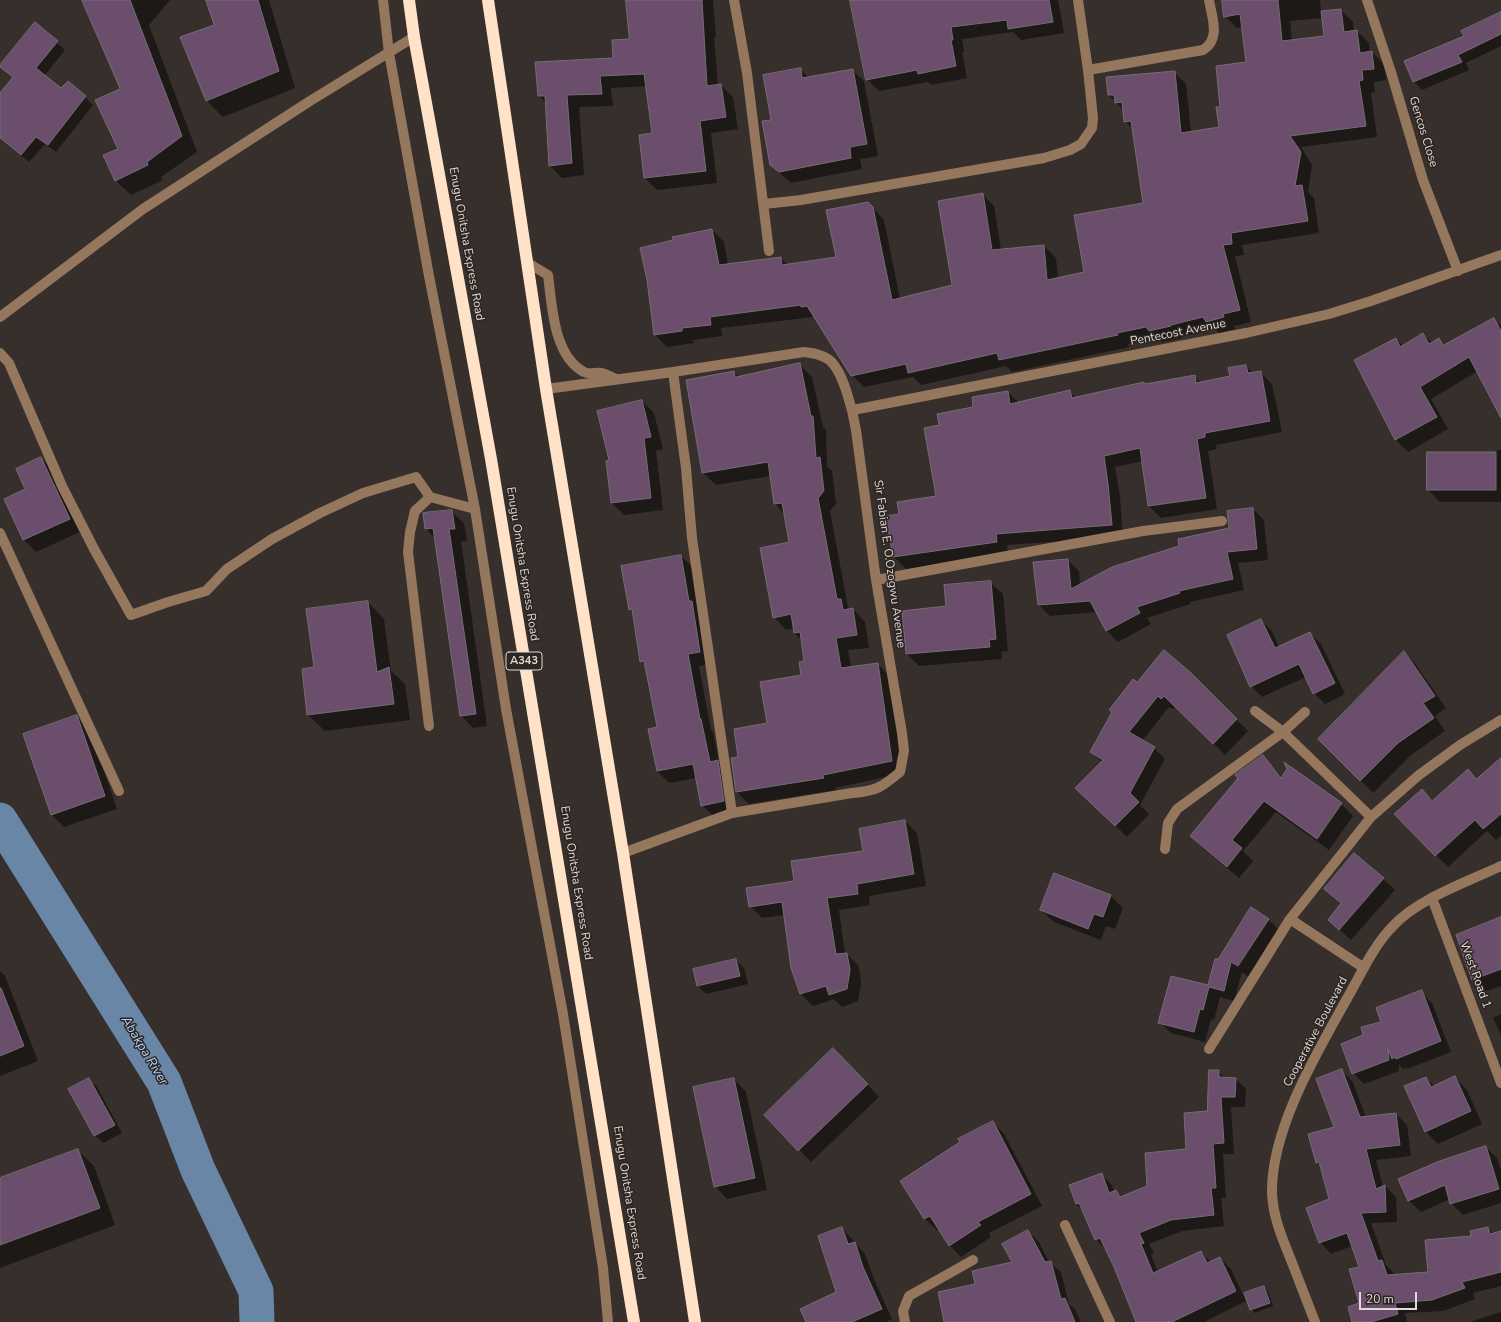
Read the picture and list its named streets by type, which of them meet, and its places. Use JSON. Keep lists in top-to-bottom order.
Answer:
{
  "streets": {
    "highway": ["Enugu Onitsha Express Road", "A343"],
    "street": [
      "Gencos Close",
      "Pentecost Avenue",
      "Sir Fabian E. O.Ozogwu Avenue",
      "West Road 1",
      "Cooperative Boulevard"
    ]
  },
  "crossings": [
    ["Gencos Close", "Pentecost Avenue"],
    ["Pentecost Avenue", "Sir Fabian E. O.Ozogwu Avenue"],
    ["West Road 1", "Cooperative Boulevard"]
  ],
  "water": ["Abakpa River"],
  "scale_bar": "20 m"
}
